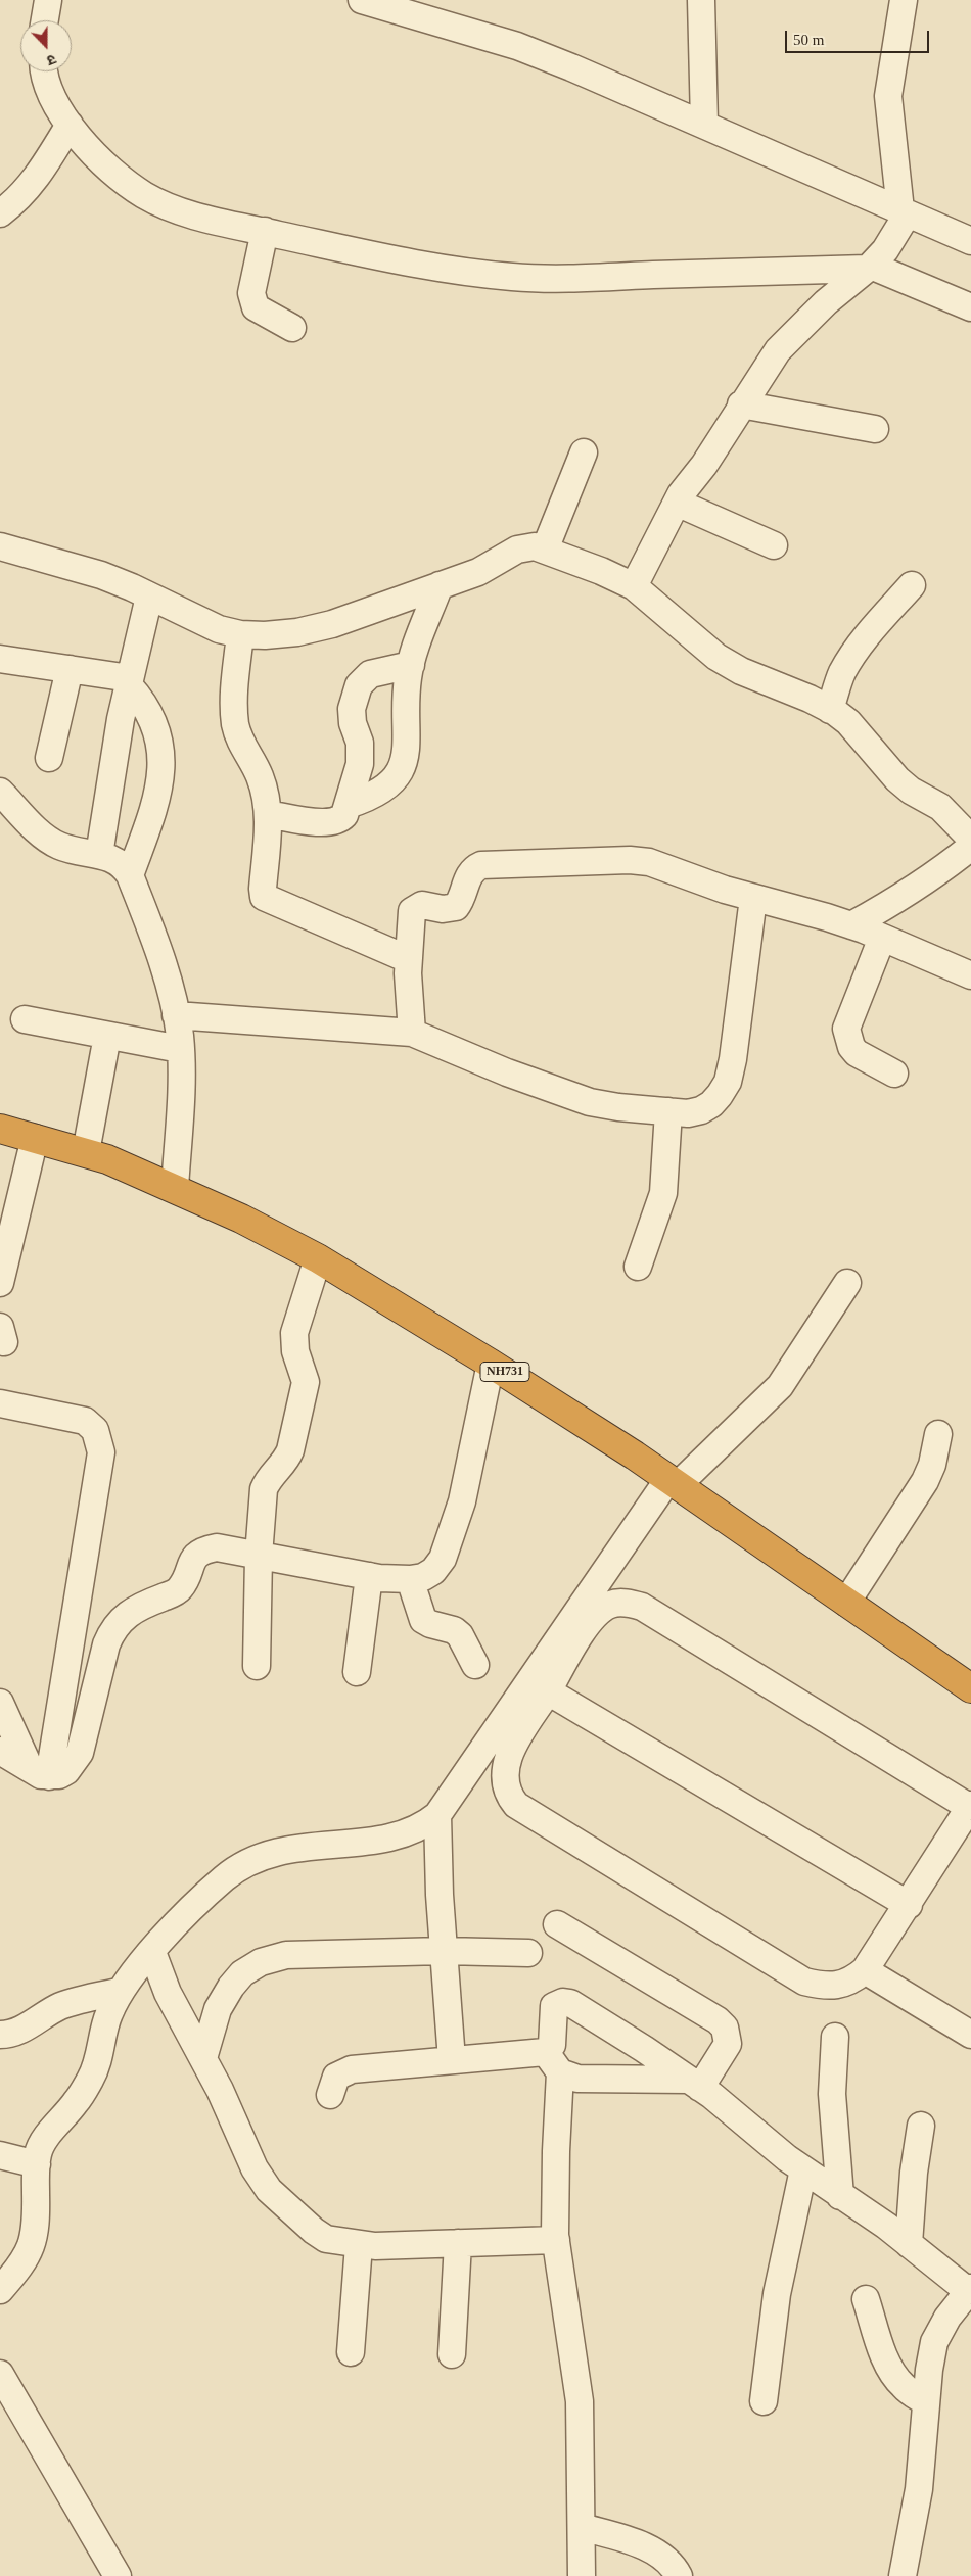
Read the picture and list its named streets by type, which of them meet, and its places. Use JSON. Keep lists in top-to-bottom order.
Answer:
{
  "streets": {
    "highway": ["NH731"]
  },
  "scale_bar": "50 m",
  "north": "bottom"
}
